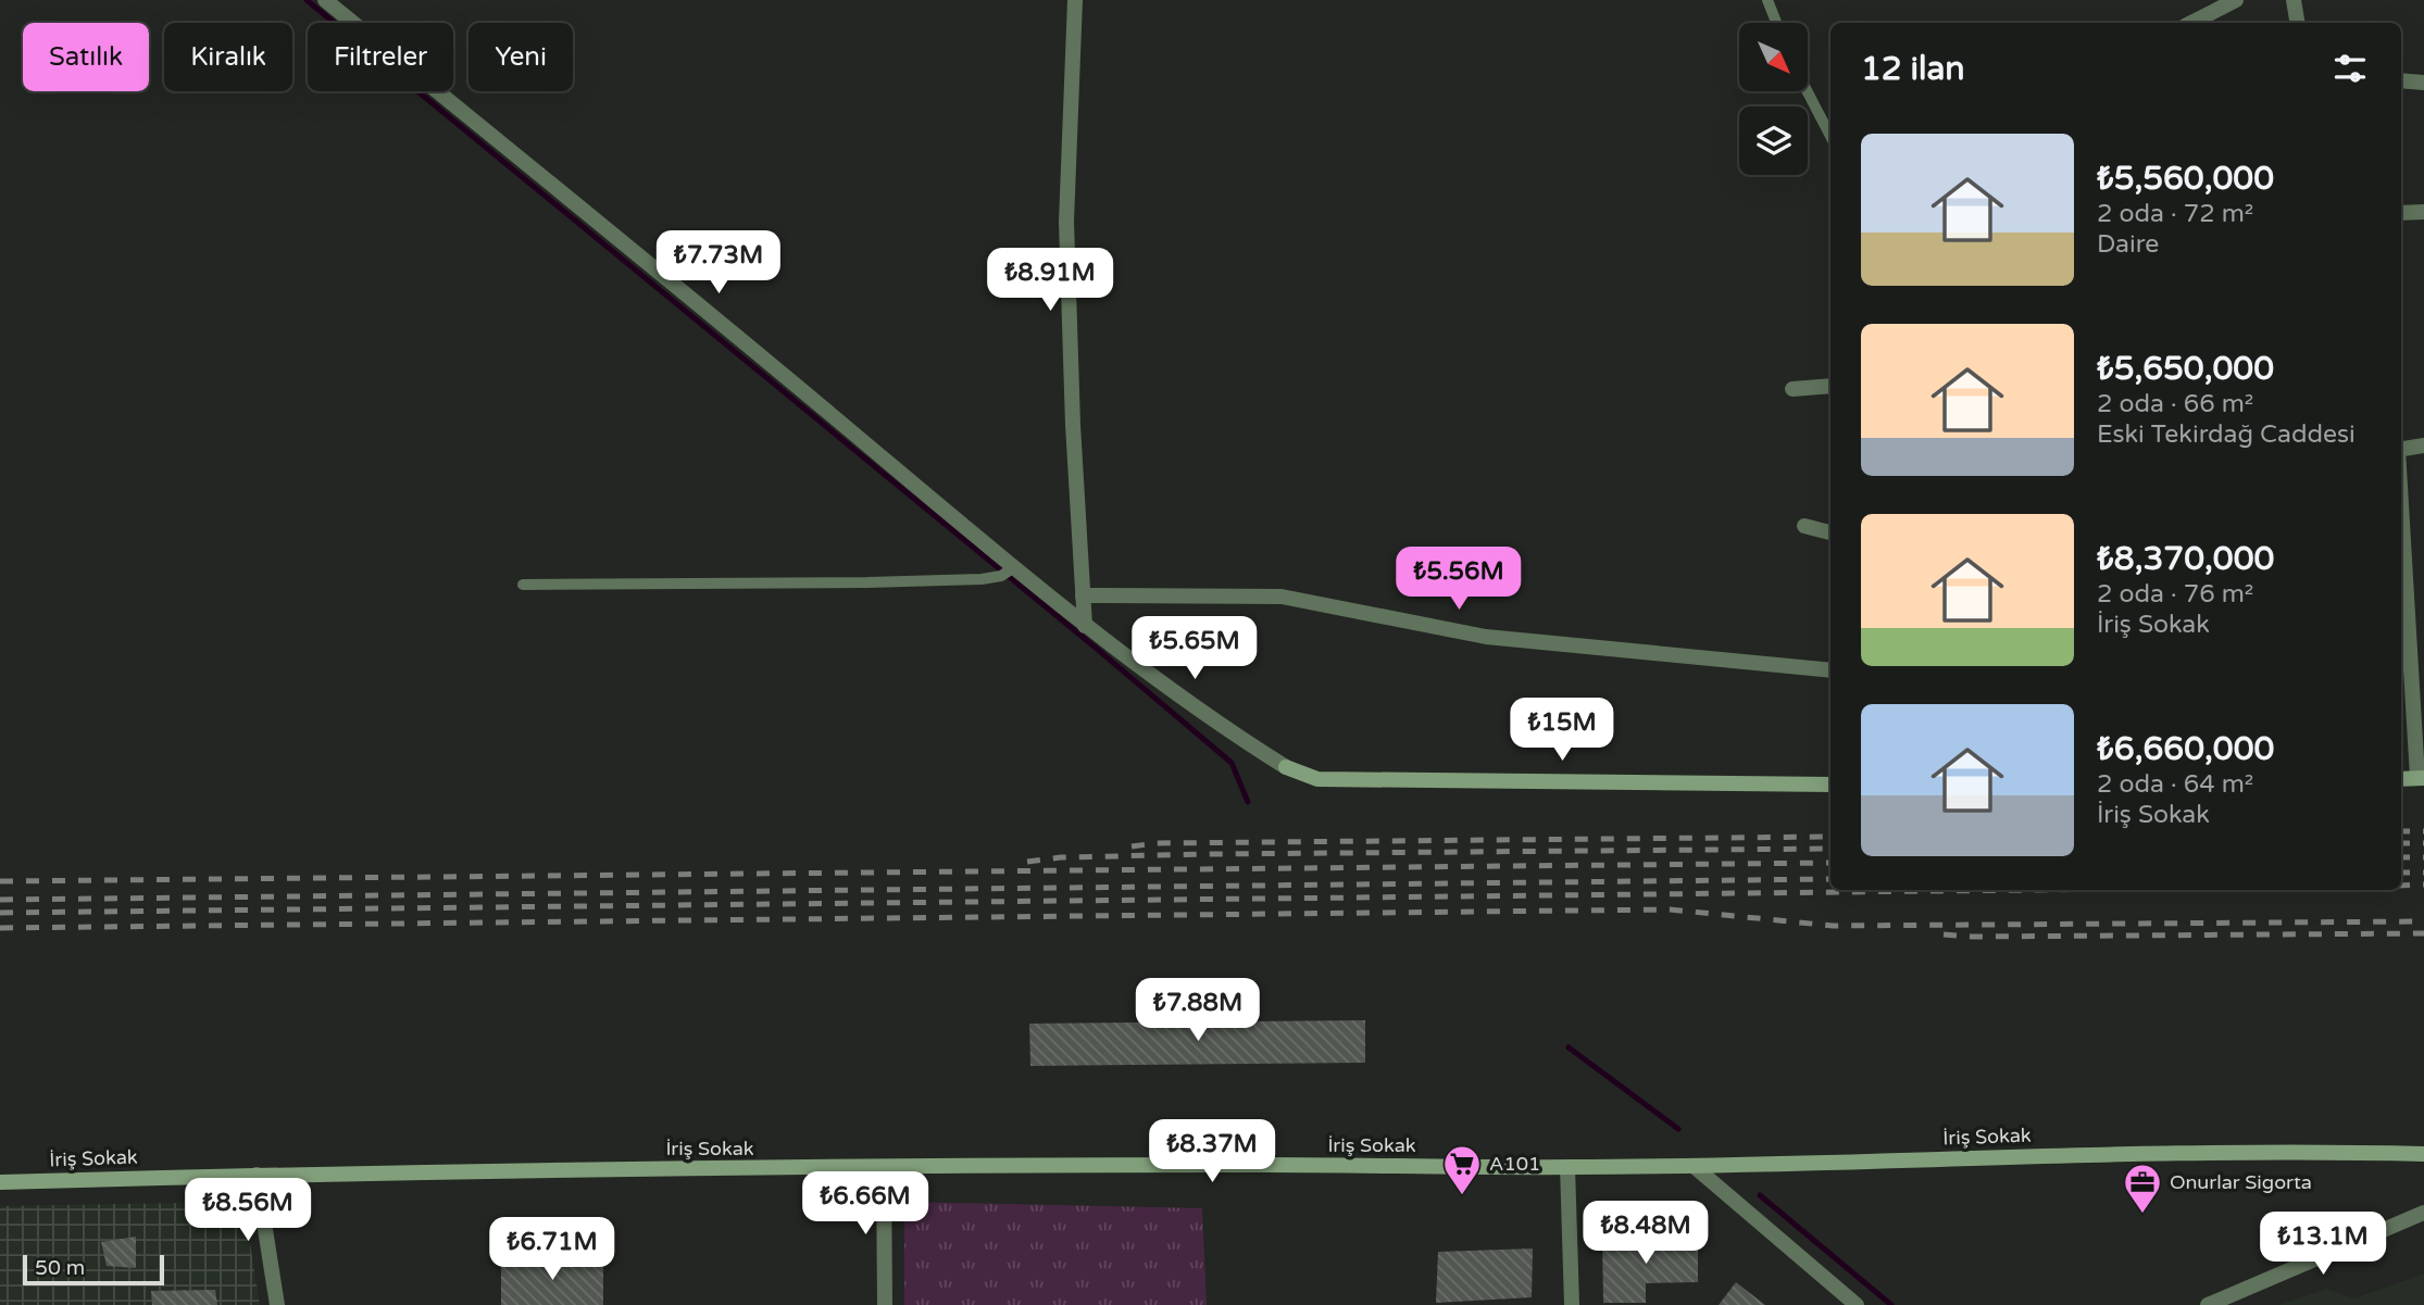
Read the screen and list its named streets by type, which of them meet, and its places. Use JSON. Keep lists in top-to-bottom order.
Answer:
{
  "streets": {
    "main road": ["İriş Sokak"]
  },
  "places": {
    "supermarket": ["A101"],
    "office": ["Onurlar Sigorta"]
  },
  "scale_bar": "50 m",
  "north": "bottom right",
  "page": {
    "chip": [
      "Satılık",
      "Kiralık",
      "Filtreler",
      "Yeni"
    ],
    "heading": "12 ilan",
    "list": [
      {
        "name": "₺5,560,000",
        "note": "2 oda · 72 m² · Daire"
      },
      {
        "name": "₺5,650,000",
        "note": "2 oda · 66 m² · Eski Tekirdağ Caddesi"
      },
      {
        "name": "₺8,370,000",
        "note": "2 oda · 76 m² · İriş Sokak"
      },
      {
        "name": "₺6,660,000",
        "note": "2 oda · 64 m² · İriş Sokak"
      }
    ],
    "price": [
      "₺7.73M",
      "₺8.91M",
      "₺5.56M",
      "₺5.65M",
      "₺15M",
      "₺7.88M",
      "₺8.37M",
      "₺6.66M",
      "₺8.56M",
      "₺8.48M",
      "₺13.1M",
      "₺6.71M"
    ],
    "scale": "50 m"
  }
}
